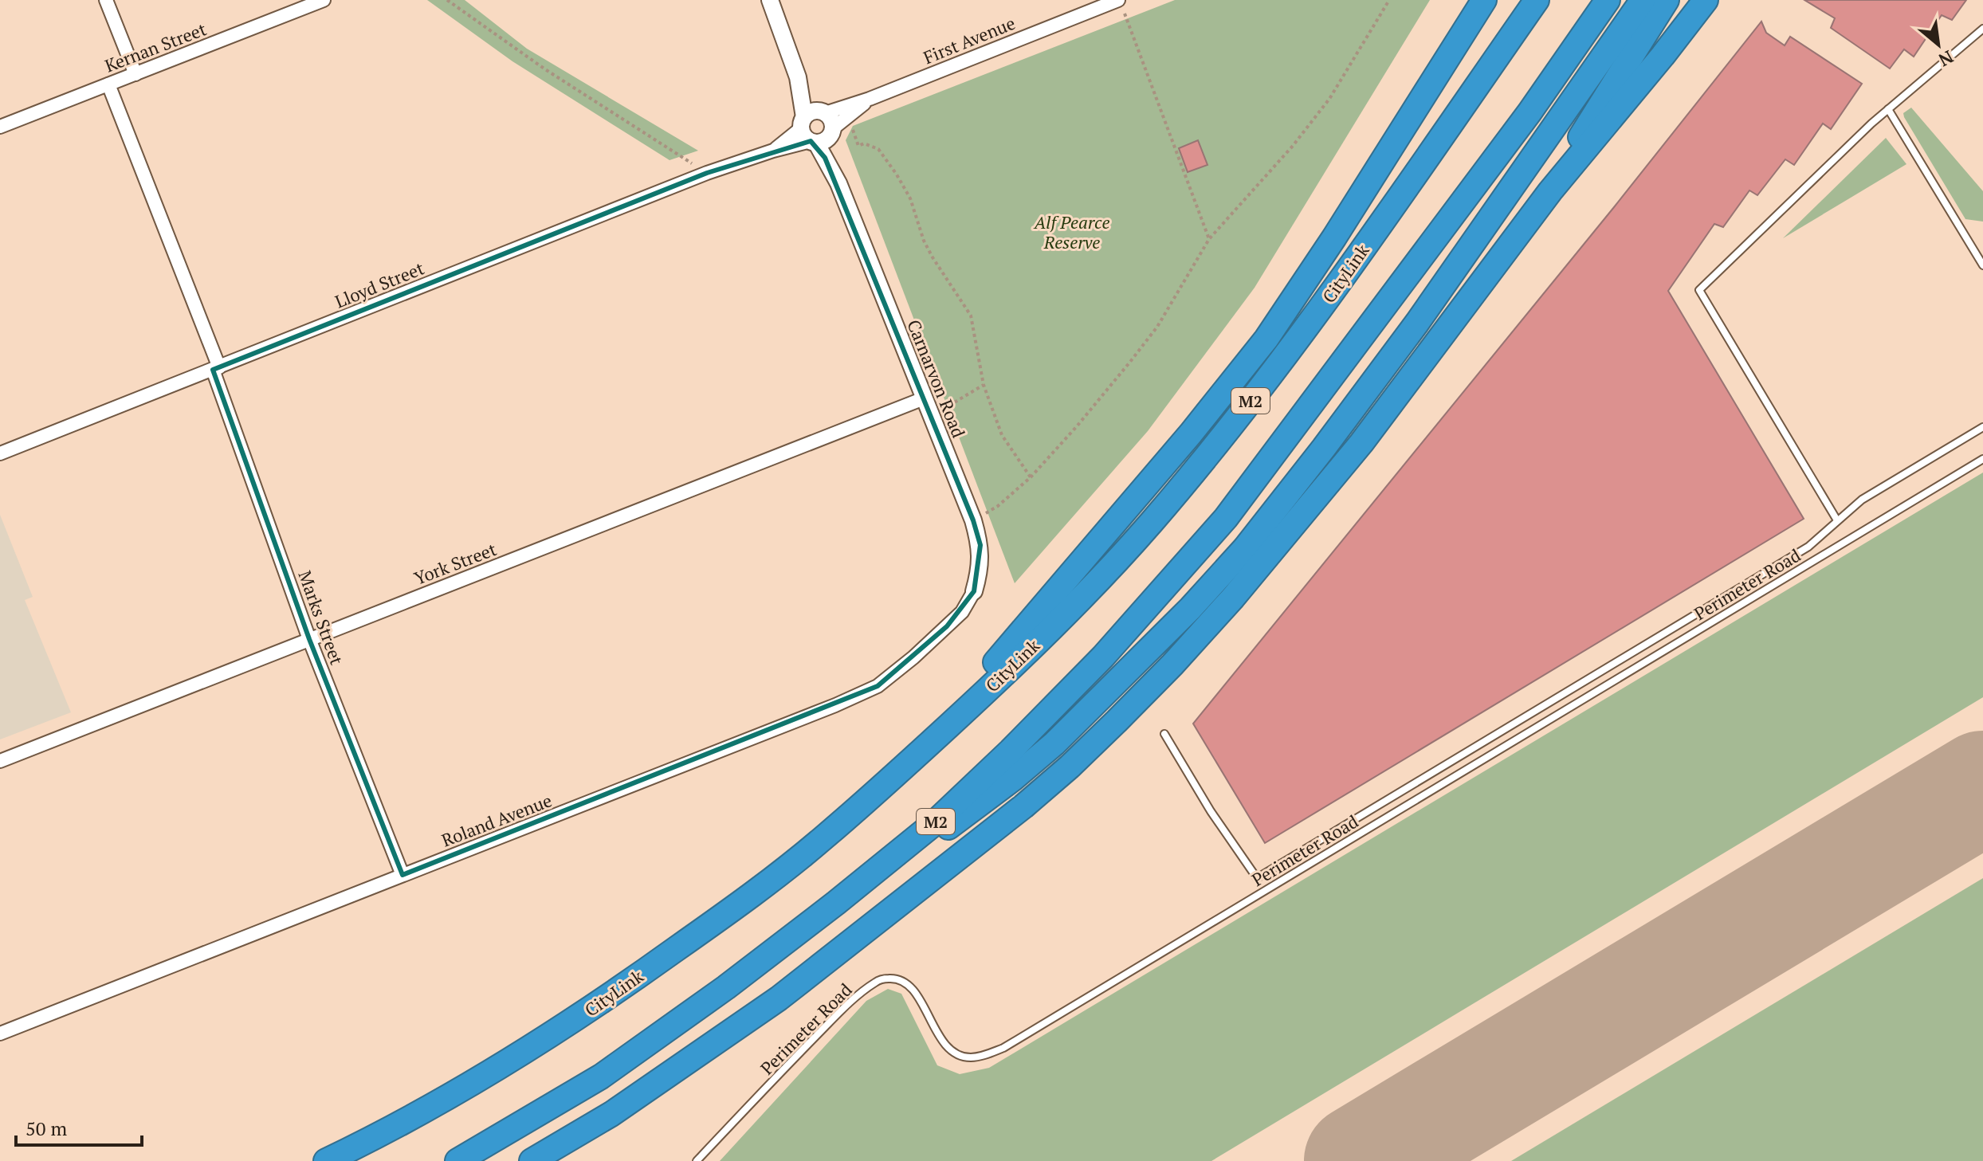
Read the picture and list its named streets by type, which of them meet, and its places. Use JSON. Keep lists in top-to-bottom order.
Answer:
{
  "streets": {
    "highway": ["CityLink", "M2"],
    "street": [
      "First Avenue",
      "Kernan Street",
      "Lloyd Street",
      "Carnarvon Road",
      "York Street",
      "Marks Street",
      "Roland Avenue"
    ],
    "lane": ["Perimeter Road"]
  },
  "crossings": [
    ["First Avenue", "Lloyd Street"],
    ["First Avenue", "Carnarvon Road"],
    ["Kernan Street", "Marks Street"],
    ["Lloyd Street", "Carnarvon Road"],
    ["Lloyd Street", "Marks Street"],
    ["Carnarvon Road", "York Street"],
    ["Carnarvon Road", "Roland Avenue"],
    ["York Street", "Marks Street"],
    ["Marks Street", "Roland Avenue"]
  ],
  "parks": ["Alf Pearce Reserve"],
  "scale_bar": "50 m",
  "north": "bottom right"
}
